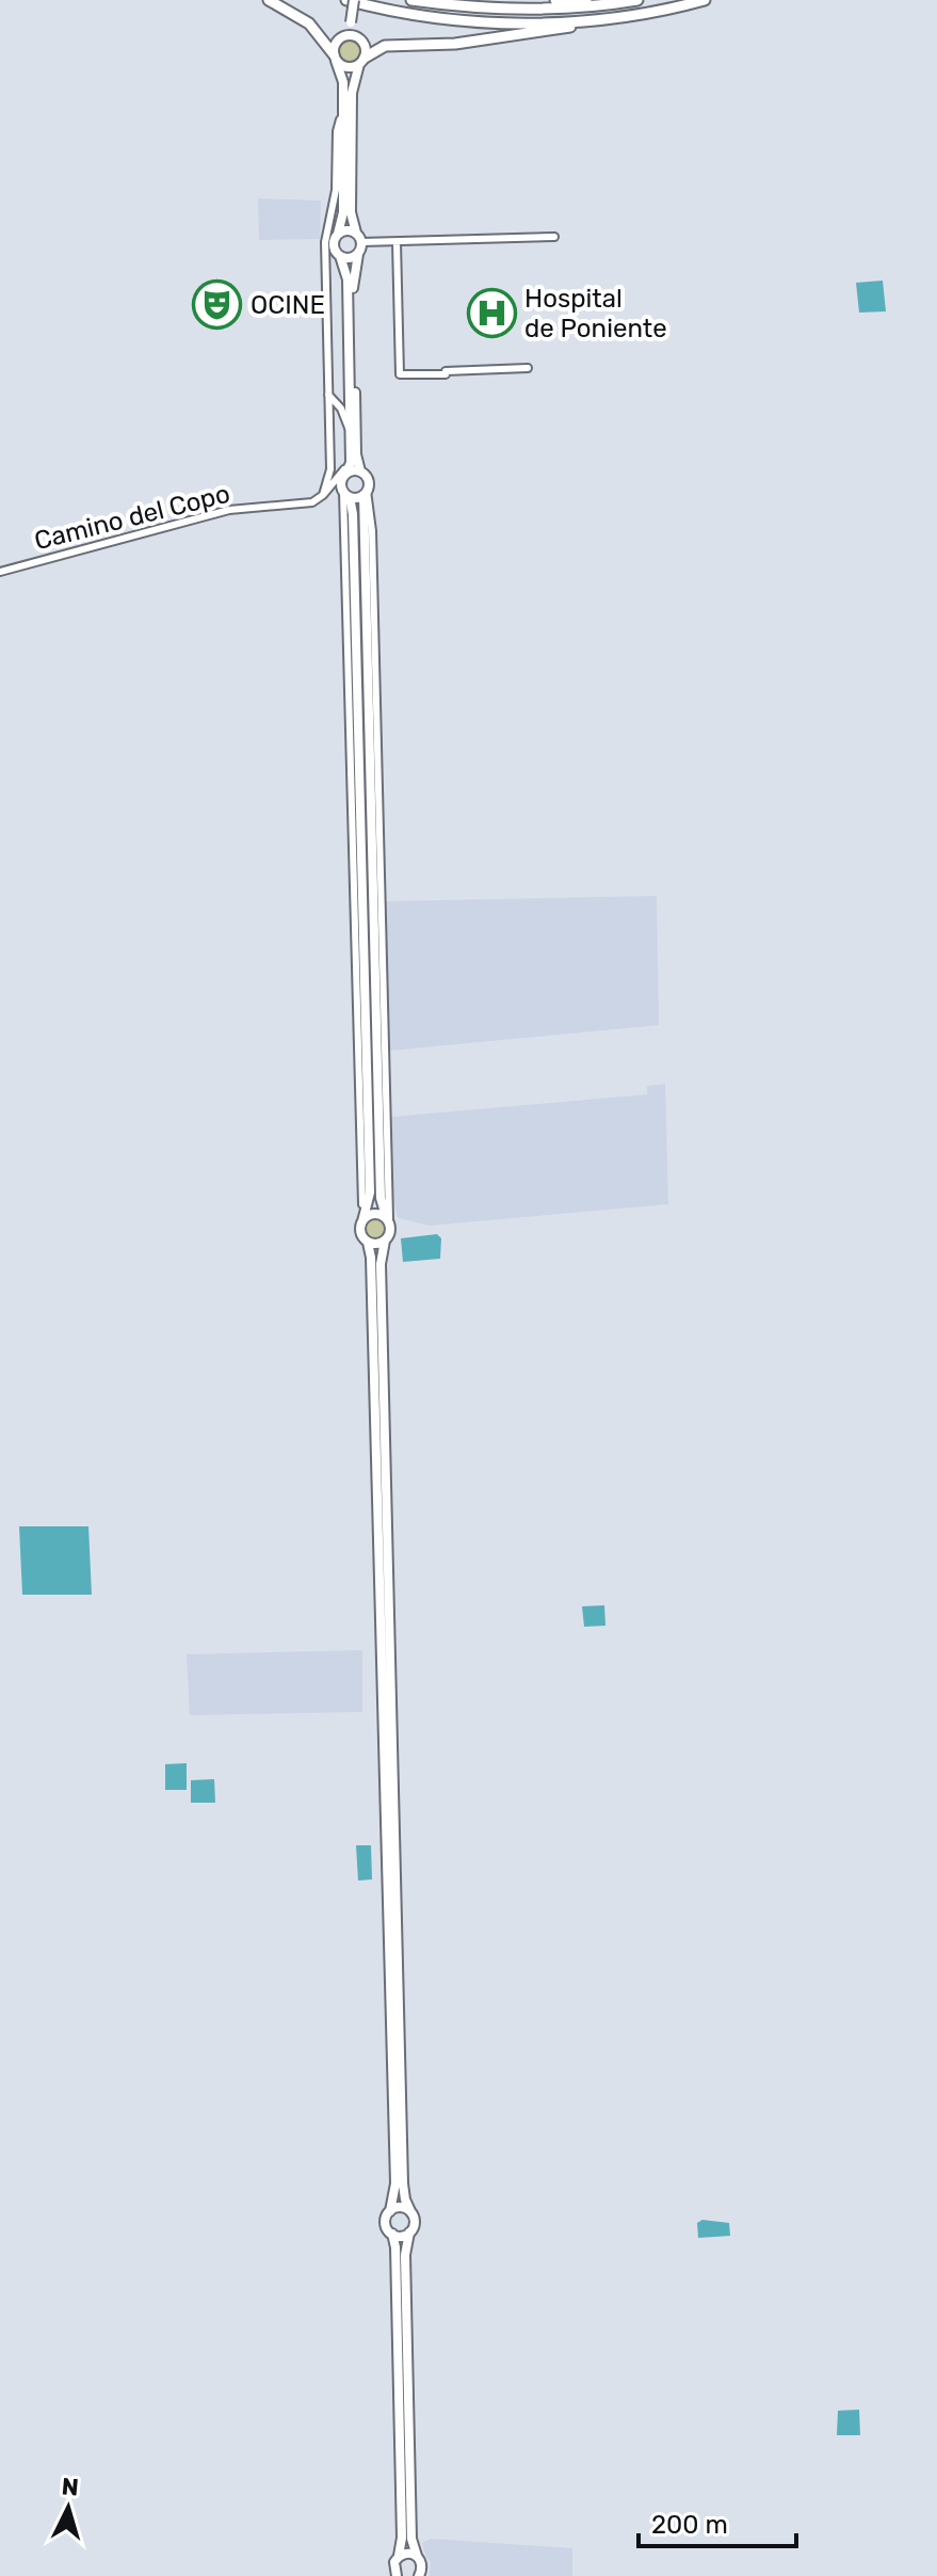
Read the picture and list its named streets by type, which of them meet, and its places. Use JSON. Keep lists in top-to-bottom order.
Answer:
{
  "streets": {
    "street": ["Camino del Copo"]
  },
  "places": {
    "theatre": ["OCINE"],
    "hospital": ["Hospital de Poniente"]
  },
  "scale_bar": "200 m",
  "north": "top"
}
